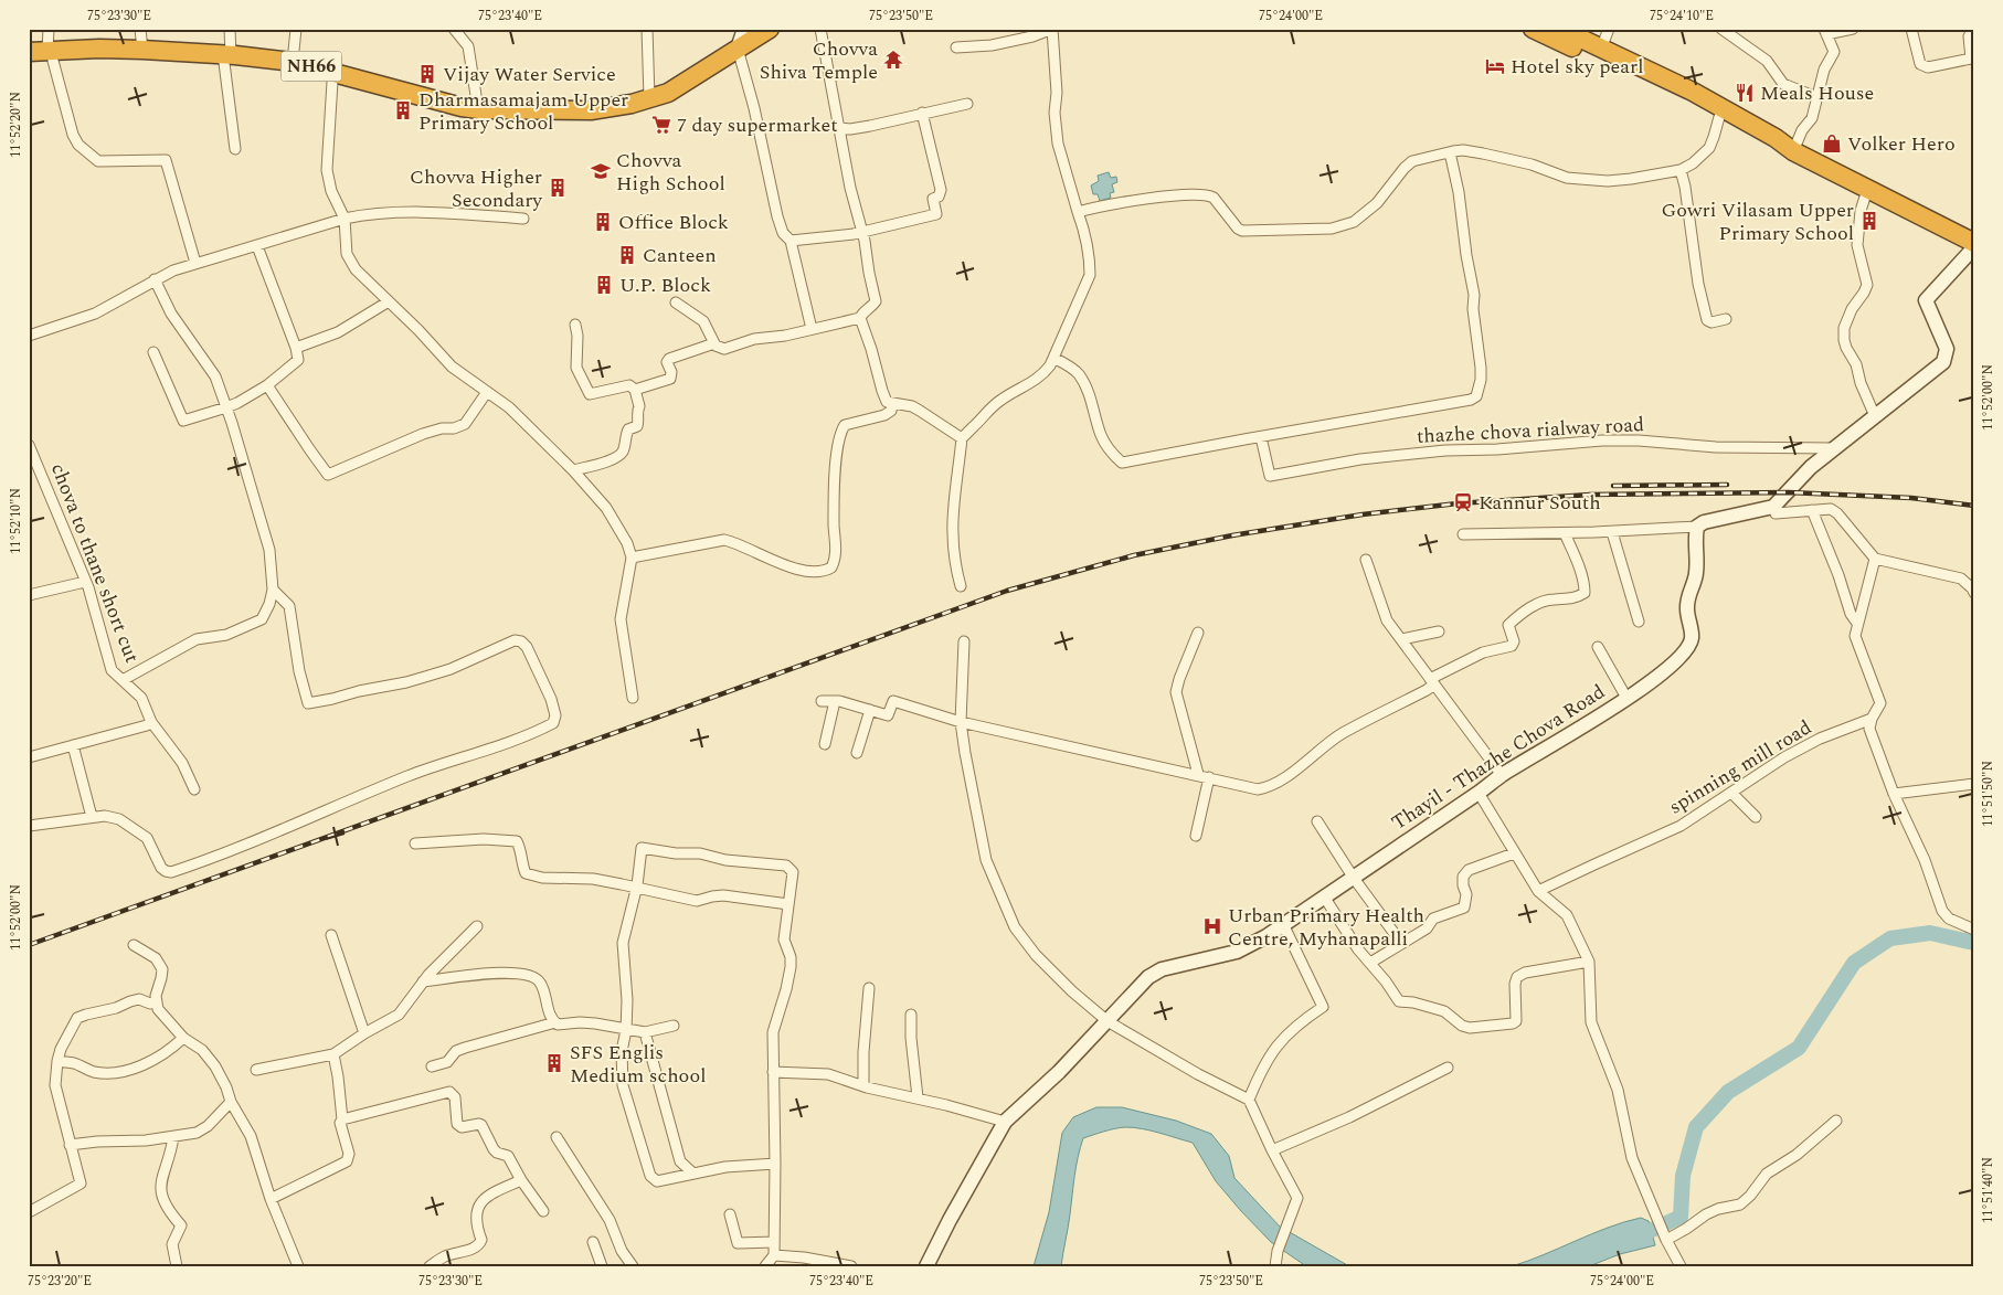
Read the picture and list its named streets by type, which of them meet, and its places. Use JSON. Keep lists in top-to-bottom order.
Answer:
{
  "streets": {
    "highway": ["NH66"],
    "street": [
      "thazhe chova rialway road",
      "chova to thane short cut",
      "Thayil - Thazhe Chova Road",
      "spinning mill road"
    ]
  },
  "places": {
    "temple": ["Chovva Shiva Temple"],
    "hotel": ["Hotel sky pearl"],
    "building": [
      "Vijay Water Service",
      "Dharmasamajam Upper Primary School",
      "Chovva Higher Secondary",
      "Gowri Vilasam Upper Primary School",
      "Office Block",
      "Canteen",
      "U.P. Block",
      "SFS Englis Medium school"
    ],
    "restaurant": ["Meals House"],
    "supermarket": ["7 day supermarket"],
    "shop": ["Volker Hero"],
    "school or university": ["Chovva High School"],
    "station": ["Kannur South"],
    "hospital": ["Urban Primary Health Centre, Myhanapalli"]
  },
  "coordinates": [
    "75°23'30\"E",
    "75°23'40\"E",
    "75°23'50\"E",
    "75°24'00\"E",
    "75°24'10\"E",
    "11°52'20\"N",
    "11°52'00\"N",
    "11°52'10\"N",
    "11°51'50\"N",
    "11°51'40\"N",
    "75°23'20\"E"
  ]
}
